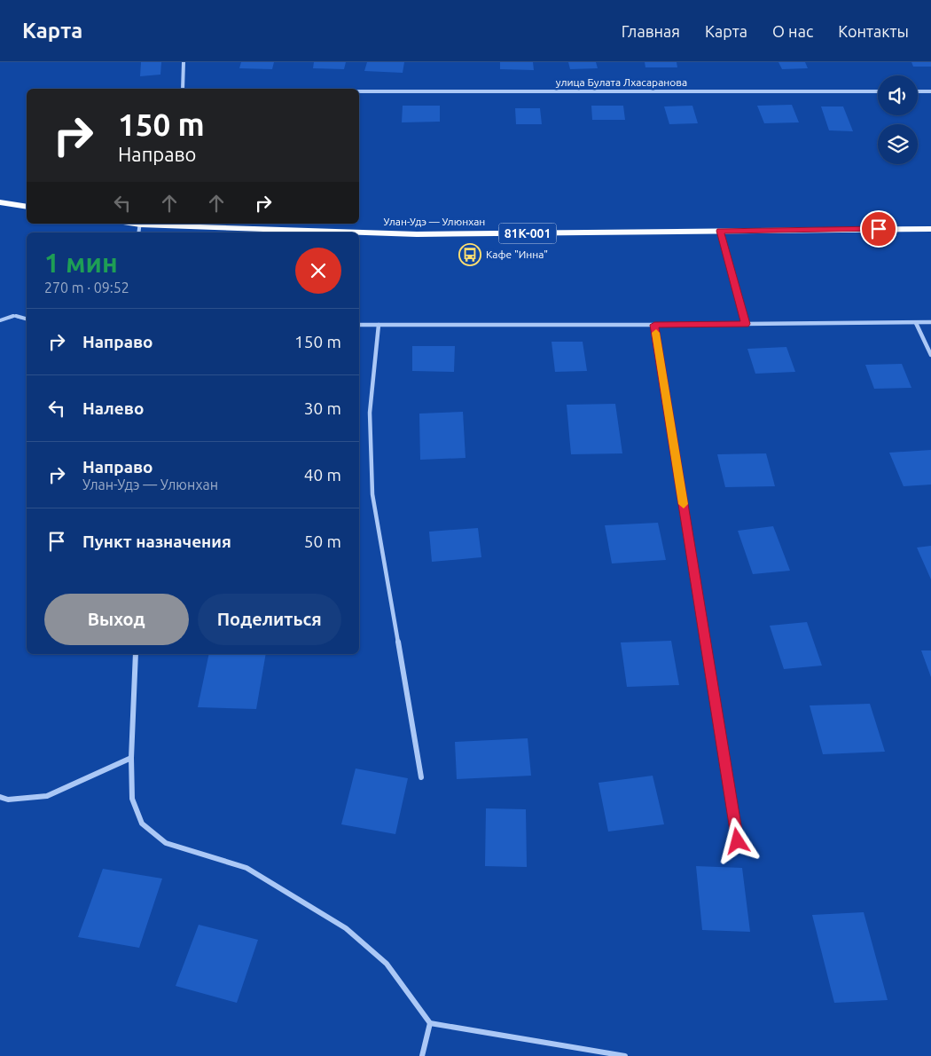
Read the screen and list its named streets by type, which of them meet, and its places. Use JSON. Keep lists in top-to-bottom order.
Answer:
{
  "streets": {
    "main road": ["Улан-Удэ — Улюнхан", "81К-001"],
    "street": ["улица Булата Лхасаранова"]
  },
  "places": {
    "bus stop": ["Кафе \"Инна\""]
  },
  "page": {
    "header": "Карта",
    "nav": [
      "Главная",
      "Карта",
      "О нас",
      "Контакты"
    ],
    "turn": ["150 m", "Направо"],
    "heading": ["1 мин", "270 m · 09:52"],
    "list": [
      {
        "name": "Направо",
        "value": "150 m"
      },
      {
        "name": "Налево",
        "value": "30 m"
      },
      {
        "name": "Направо",
        "note": "Улан-Удэ — Улюнхан",
        "value": "40 m"
      },
      {
        "name": "Пункт назначения",
        "value": "50 m"
      }
    ],
    "buttons": ["Выход", "Поделиться"]
  }
}
